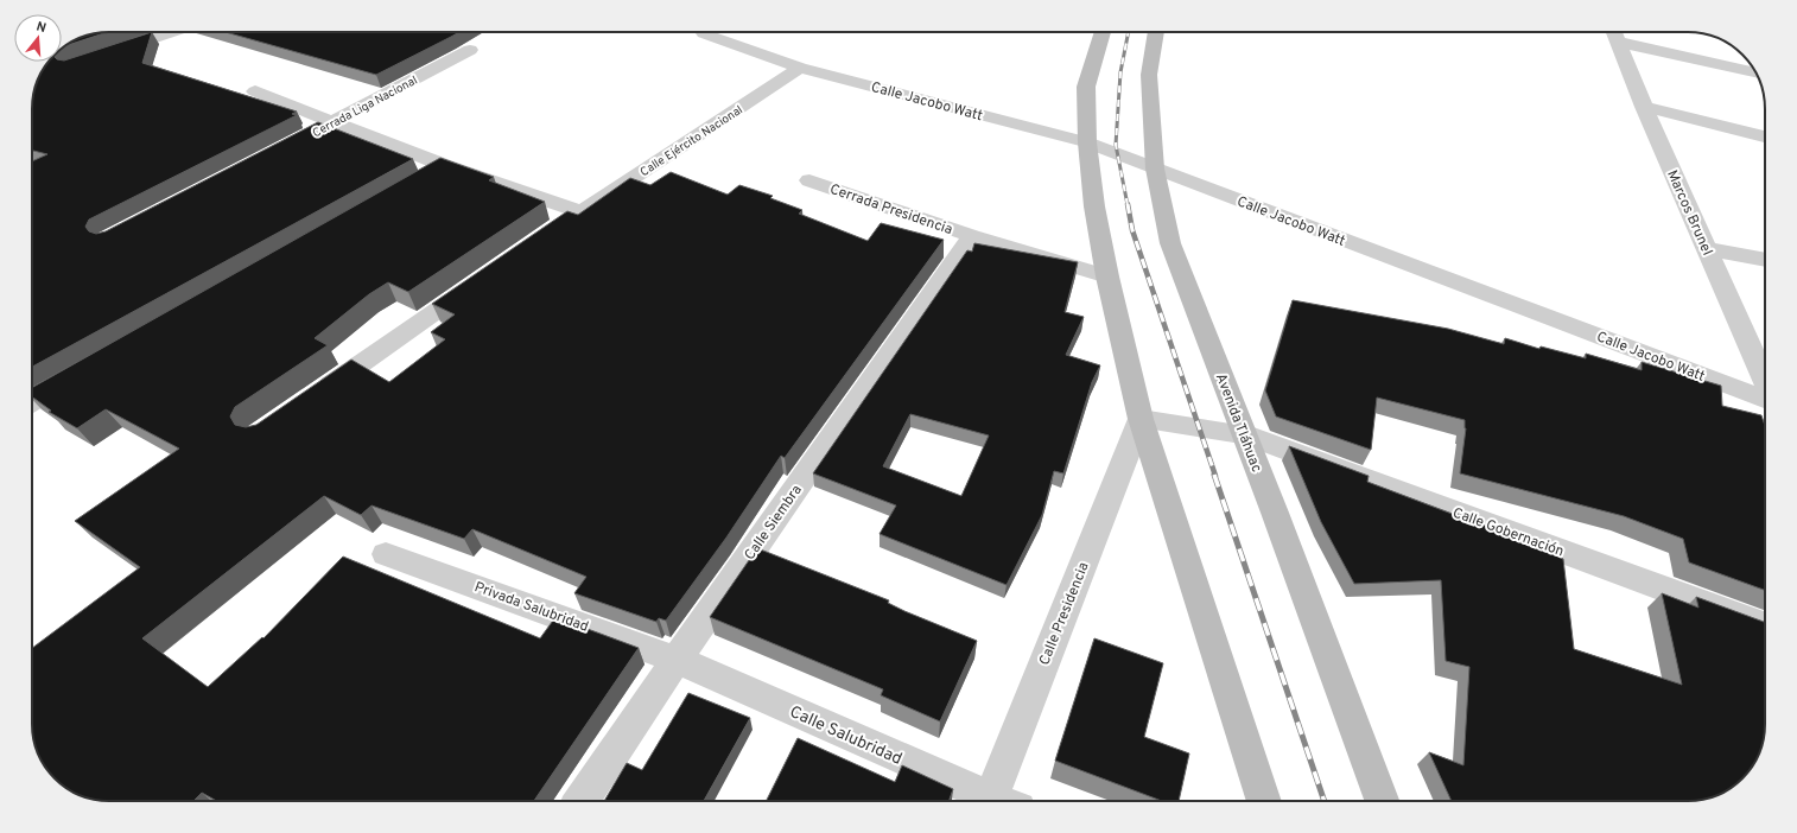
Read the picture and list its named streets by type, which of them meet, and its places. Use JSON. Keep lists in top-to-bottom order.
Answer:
{
  "streets": {
    "main road": ["Avenida Tláhuac"],
    "street": [
      "Calle Jacobo Watt",
      "Cerrada Liga Nacional",
      "Calle Ejército Nacional",
      "Cerrada Presidencia",
      "Marcos Brunel",
      "Calle Siembra",
      "Calle Gobernación",
      "Privada Salubridad",
      "Calle Presidencia",
      "Calle Salubridad"
    ]
  },
  "crossings": [
    ["Calle Jacobo Watt", "Calle Ejército Nacional"],
    ["Calle Jacobo Watt", "Avenida Tláhuac"],
    ["Cerrada Presidencia", "Calle Siembra"],
    ["Avenida Tláhuac", "Calle Gobernación"],
    ["Calle Siembra", "Privada Salubridad"],
    ["Calle Siembra", "Calle Salubridad"],
    ["Calle Gobernación", "Calle Presidencia"],
    ["Privada Salubridad", "Calle Salubridad"]
  ],
  "north": "top"
}
